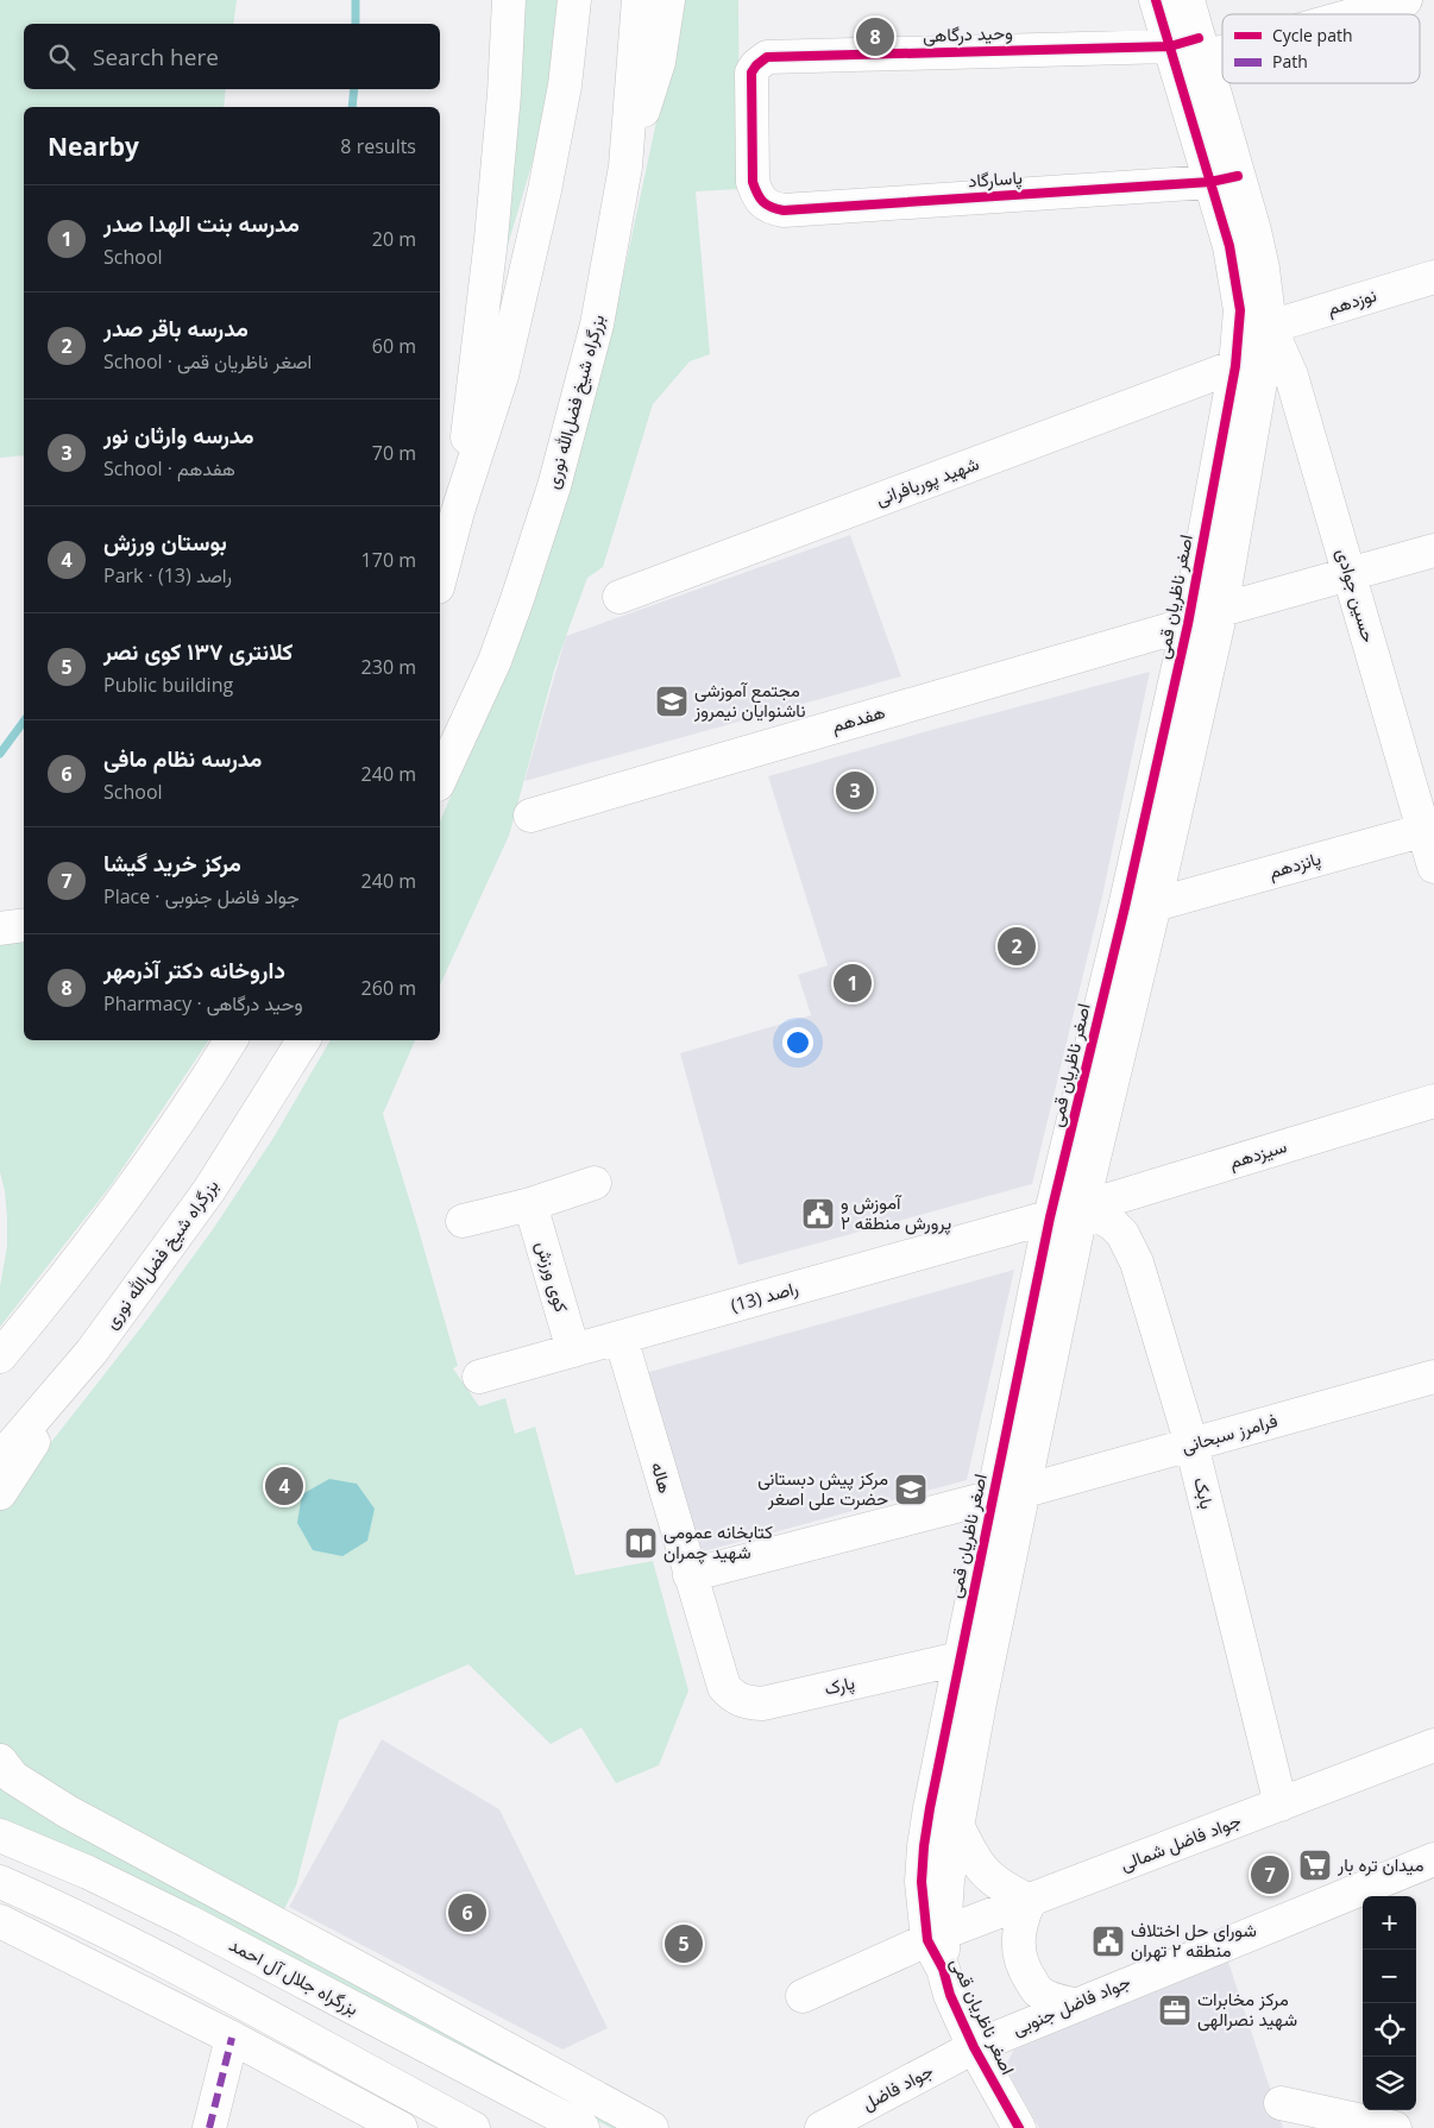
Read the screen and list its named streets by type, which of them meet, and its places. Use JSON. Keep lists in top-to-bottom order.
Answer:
{
  "streets": {
    "main road": [
      "وحید درگاهی",
      "پاسارگاد",
      "نوزدهم",
      "بزرگراه شیخ فضل‌الله نوری",
      "شهید پوربافرانی",
      "حسین جوادی",
      "اصغر ناظریان قمی",
      "هفدهم",
      "پانزدهم",
      "سیزدهم",
      "کوی ورزش",
      "راصد (13)",
      "فرامرز سبحانی",
      "هاله",
      "بابک",
      "پارک",
      "جواد فاضل شمالی",
      "بزرگراه جلال آل احمد",
      "جواد فاضل جنوبی",
      "جواد فاضل"
    ]
  },
  "crossings": [
    ["وحید درگاهی", "پاسارگاد"],
    ["وحید درگاهی", "اصغر ناظریان قمی"],
    ["پاسارگاد", "اصغر ناظریان قمی"],
    ["نوزدهم", "حسین جوادی"],
    ["نوزدهم", "اصغر ناظریان قمی"],
    ["شهید پوربافرانی", "اصغر ناظریان قمی"],
    ["حسین جوادی", "اصغر ناظریان قمی"],
    ["حسین جوادی", "پانزدهم"],
    ["اصغر ناظریان قمی", "هفدهم"],
    ["اصغر ناظریان قمی", "پانزدهم"],
    ["اصغر ناظریان قمی", "سیزدهم"],
    ["اصغر ناظریان قمی", "راصد (13)"],
    ["اصغر ناظریان قمی", "فرامرز سبحانی"],
    ["اصغر ناظریان قمی", "بابک"],
    ["اصغر ناظریان قمی", "پارک"],
    ["اصغر ناظریان قمی", "جواد فاضل شمالی"],
    ["اصغر ناظریان قمی", "جواد فاضل جنوبی"],
    ["اصغر ناظریان قمی", "جواد فاضل"],
    ["سیزدهم", "راصد (13)"],
    ["سیزدهم", "بابک"],
    ["کوی ورزش", "راصد (13)"],
    ["راصد (13)", "هاله"],
    ["فرامرز سبحانی", "بابک"],
    ["هاله", "پارک"],
    ["بابک", "جواد فاضل شمالی"],
    ["جواد فاضل جنوبی", "جواد فاضل"]
  ],
  "places": {
    "school or university": ["مجتمع آموزشی ناشنوایان نیمروز", "مرکز پیش دبستانی حضرت علی اصغر"],
    "public building": ["آموزش و پرورش منطقه ۲", "شورای حل اختلاف منطقه ۲ تهران"],
    "library": ["کتابخانه عمومی شهید چمران"],
    "supermarket": ["میدان تره بار"],
    "office": ["مرکز مخابرات شهید نصرالهی"]
  },
  "legend": ["Cycle path", "Path"],
  "page": {
    "pins": [
      "8",
      "3",
      "2",
      "1",
      "4",
      "7",
      "6",
      "5"
    ],
    "search": "Search here",
    "heading": ["Nearby", "8 results"],
    "list": [
      {
        "mark": "1",
        "name": "مدرسه بنت الهدا صدر",
        "note": "School",
        "value": "20 m"
      },
      {
        "mark": "2",
        "name": "مدرسه باقر صدر",
        "note": "School · اصغر ناظریان قمی",
        "value": "60 m"
      },
      {
        "mark": "3",
        "name": "مدرسه وارثان نور",
        "note": "School · هفدهم",
        "value": "70 m"
      },
      {
        "mark": "4",
        "name": "بوستان ورزش",
        "note": "Park · راصد (13)",
        "value": "170 m"
      },
      {
        "mark": "5",
        "name": "کلانتری ۱۳۷ کوی نصر",
        "note": "Public building",
        "value": "230 m"
      },
      {
        "mark": "6",
        "name": "مدرسه نظام مافی",
        "note": "School",
        "value": "240 m"
      },
      {
        "mark": "7",
        "name": "مرکز خرید گیشا",
        "note": "Place · جواد فاضل جنوبی",
        "value": "240 m"
      },
      {
        "mark": "8",
        "name": "داروخانه دکتر آذرمهر",
        "note": "Pharmacy · وحید درگاهی",
        "value": "260 m"
      }
    ],
    "map_buttons": ["+", "−"]
  }
}
